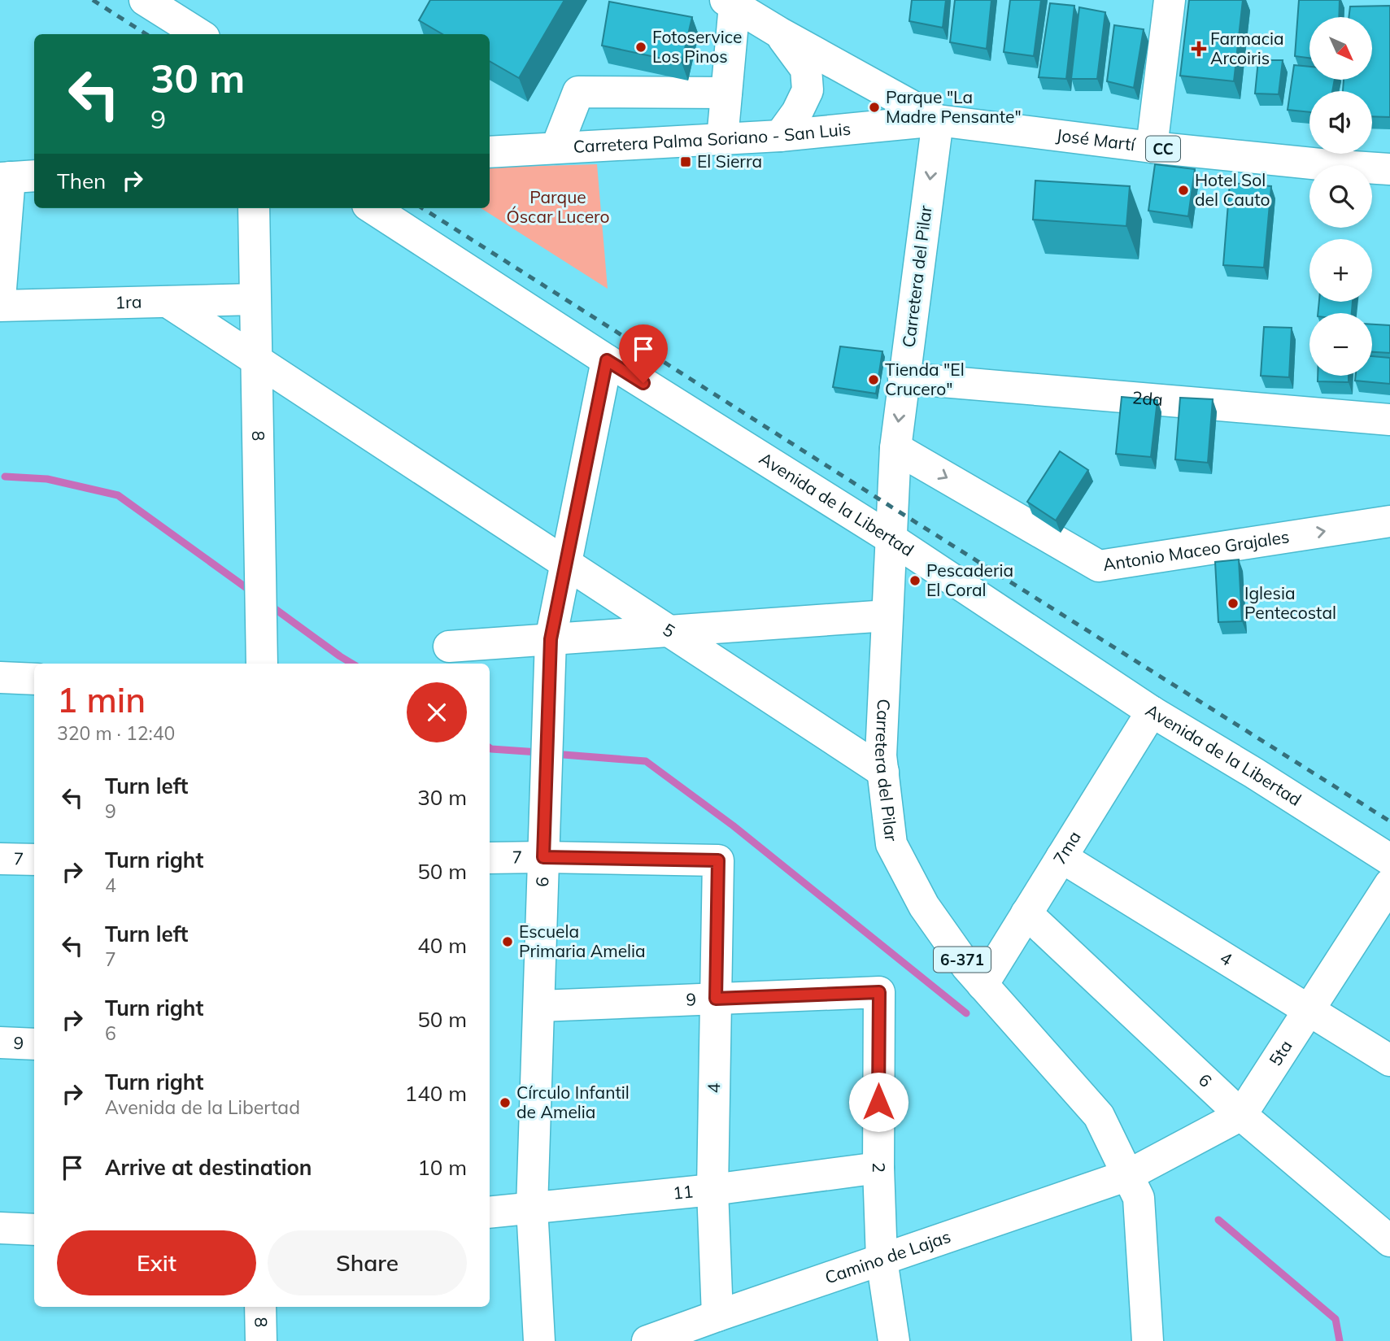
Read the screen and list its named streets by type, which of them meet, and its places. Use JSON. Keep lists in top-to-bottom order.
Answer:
{
  "streets": {
    "street": [
      "Carretera Palma Soriano - San Luis",
      "José Martí",
      "CC",
      "Carretera del Pilar",
      "1ra",
      "2da",
      "8",
      "Avenida de la Libertad",
      "Antonio Maceo Grajales",
      "5",
      "7ma",
      "7",
      "6",
      "4",
      "6-371",
      "9",
      "5ta",
      "2",
      "11",
      "Camino de Lajas"
    ]
  },
  "crossings": [
    ["Carretera Palma Soriano - San Luis", "José Martí"],
    ["Carretera Palma Soriano - San Luis", "CC"],
    ["Carretera Palma Soriano - San Luis", "Carretera del Pilar"],
    ["José Martí", "CC"],
    ["José Martí", "Carretera del Pilar"],
    ["CC", "Carretera del Pilar"],
    ["Carretera del Pilar", "2da"],
    ["Carretera del Pilar", "Avenida de la Libertad"],
    ["Carretera del Pilar", "Antonio Maceo Grajales"],
    ["Carretera del Pilar", "5"],
    ["Carretera del Pilar", "7ma"],
    ["Carretera del Pilar", "5ta"],
    ["Carretera del Pilar", "Camino de Lajas"],
    ["1ra", "8"],
    ["Avenida de la Libertad", "7ma"],
    ["Avenida de la Libertad", "6"],
    ["5", "6"],
    ["7ma", "6"],
    ["7ma", "4"],
    ["7", "6"],
    ["7", "4"],
    ["6", "9"],
    ["6", "5ta"],
    ["6", "11"],
    ["4", "9"],
    ["4", "5ta"],
    ["4", "11"],
    ["4", "Camino de Lajas"],
    ["9", "2"],
    ["5ta", "Camino de Lajas"],
    ["2", "11"],
    ["2", "Camino de Lajas"]
  ],
  "one_way": ["Antonio Maceo Grajales"],
  "parks": ["Parque Óscar Lucero"],
  "places": {
    "other": [
      "Fotoservice Los Pinos",
      "Parque \"La Madre Pensante\"",
      "Hotel Sol del Cauto",
      "Tienda \"El Crucero\"",
      "Pescaderia El Coral",
      "Iglesia Pentecostal",
      "Escuela Primaria Amelia",
      "Círculo Infantil de Amelia"
    ],
    "health": ["Farmacia Arcoiris"],
    "transit": ["El Sierra"]
  },
  "north": "bottom right",
  "page": {
    "map_buttons": ["+", "−"],
    "turn": ["30 m", "9"],
    "then": "Then",
    "heading": ["1 min", "320 m · 12:40"],
    "list": [
      {
        "name": "Turn left",
        "note": "9",
        "value": "30 m"
      },
      {
        "name": "Turn right",
        "note": "4",
        "value": "50 m"
      },
      {
        "name": "Turn left",
        "note": "7",
        "value": "40 m"
      },
      {
        "name": "Turn right",
        "note": "6",
        "value": "50 m"
      },
      {
        "name": "Turn right",
        "note": "Avenida de la Libertad",
        "value": "140 m"
      },
      {
        "name": "Arrive at destination",
        "value": "10 m"
      }
    ],
    "buttons": ["Exit", "Share"]
  }
}
